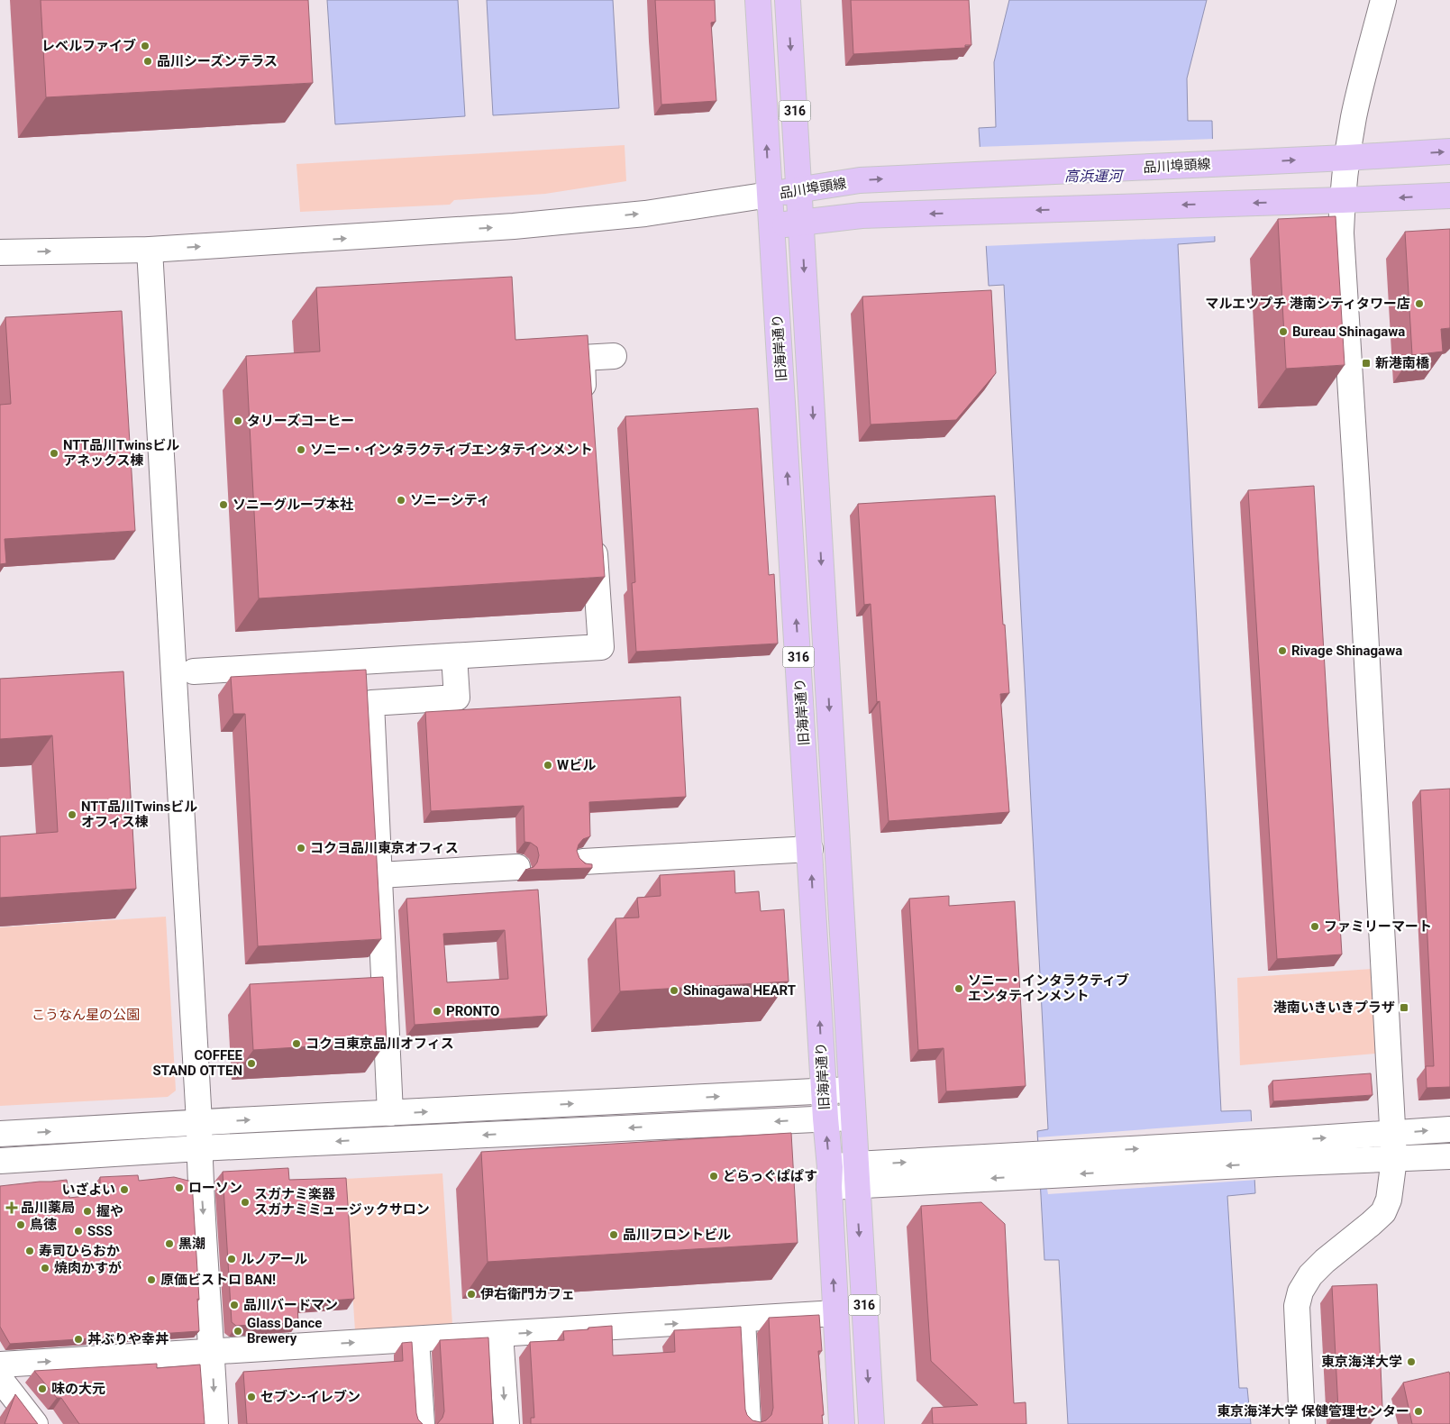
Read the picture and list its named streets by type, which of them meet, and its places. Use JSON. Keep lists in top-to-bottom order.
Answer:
{
  "streets": {
    "main road": ["316", "品川埠頭線", "旧海岸通り"]
  },
  "crossings": [
    ["品川埠頭線", "旧海岸通り"]
  ],
  "water": ["高浜運河"],
  "parks": ["こうなん星の公園"],
  "places": {
    "other": [
      "レベルファイブ",
      "品川シーズンテラス",
      "マルエツプチ 港南シティタワー店",
      "Bureau Shinagawa",
      "タリーズコーヒー",
      "ソニー・インタラクティブエンタテインメント",
      "NTT品川Twinsビル アネックス棟",
      "ソニーシティ",
      "ソニーグループ本社",
      "Rivage Shinagawa",
      "Wビル",
      "NTT品川Twinsビル オフィス棟",
      "コクヨ品川東京オフィス",
      "ファミリーマート",
      "ソニー・インタラクティブ エンタテインメント",
      "Shinagawa HEART",
      "PRONTO",
      "コクヨ東京品川オフィス",
      "COFFEE STAND OTTEN",
      "どらっぐぱぱす",
      "ローソン",
      "いざよい",
      "スガナミ楽器 スガナミミュージックサロン",
      "握や",
      "鳥徳",
      "SSS",
      "品川フロントビル",
      "黒潮",
      "寿司ひらおか",
      "ルノアール",
      "焼肉かすが",
      "原価ビストロ BAN!",
      "伊右衛門カフェ",
      "品川バードマン",
      "Glass Dance Brewery",
      "丼ぶりや幸丼",
      "東京海洋大学",
      "味の大元",
      "セブン-イレブン",
      "東京海洋大学 保健管理センター"
    ],
    "transit": ["新港南橋", "港南いきいきプラザ"],
    "health": ["品川薬局"]
  }
}
